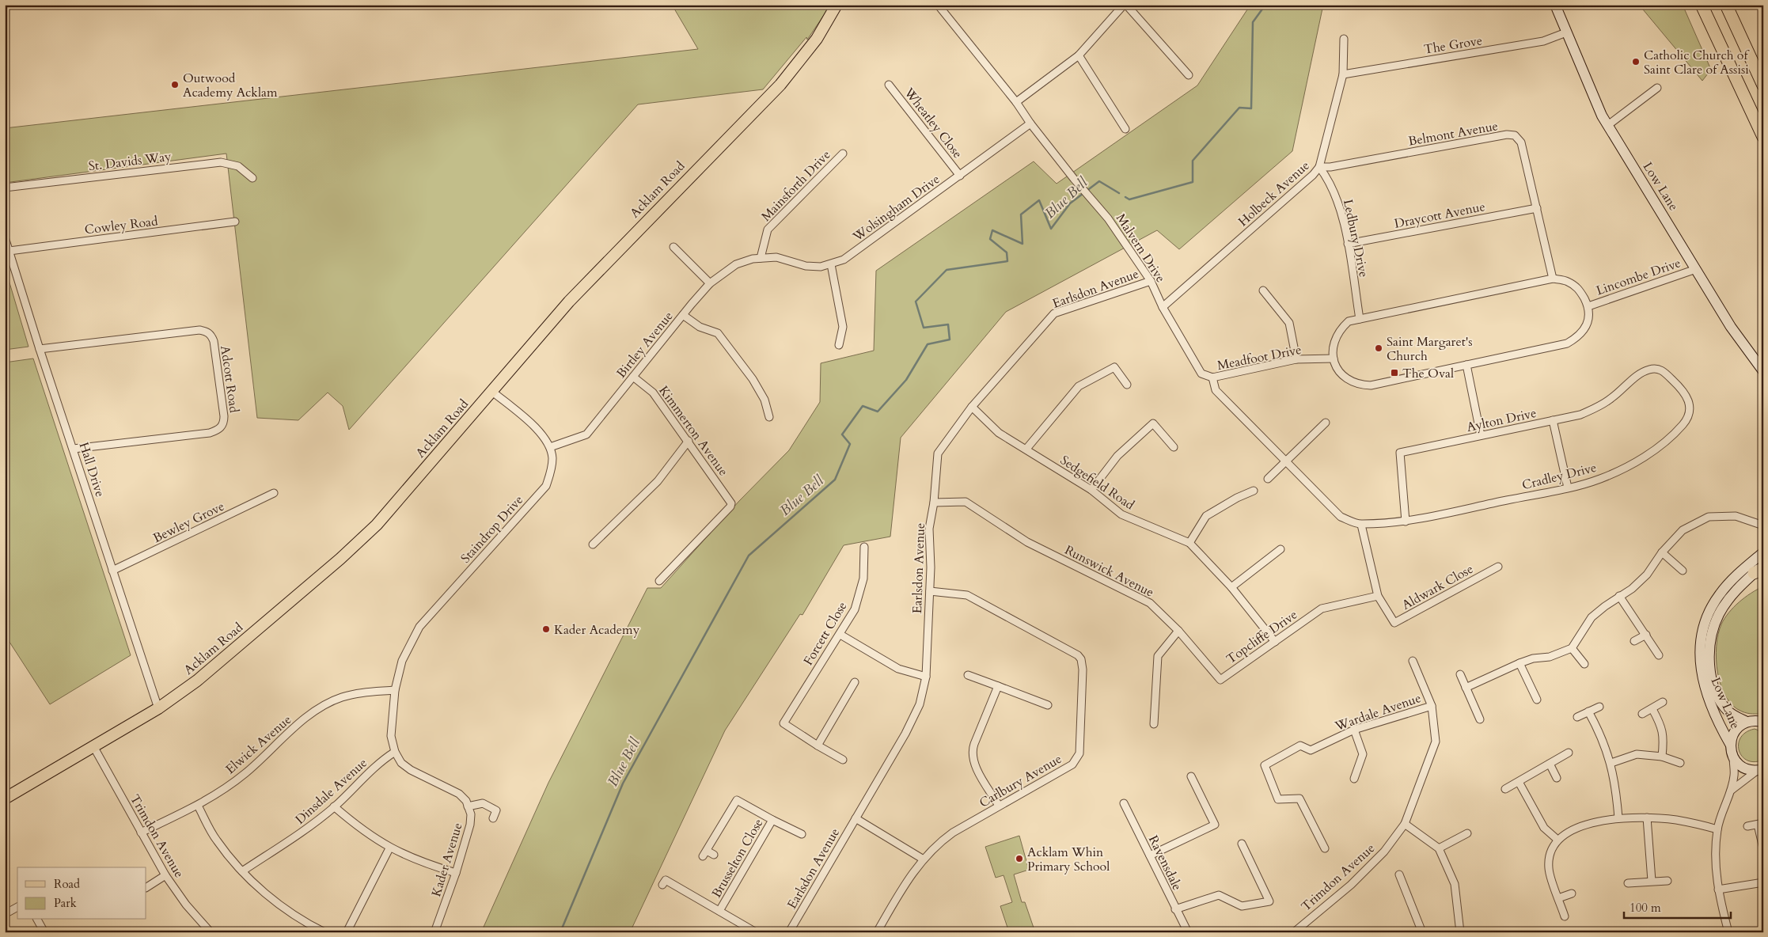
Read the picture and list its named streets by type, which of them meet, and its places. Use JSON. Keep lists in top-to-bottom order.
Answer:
{
  "streets": {
    "main road": ["Low Lane", "Acklam Road"],
    "street": [
      "The Grove",
      "Wheatley Close",
      "Belmont Avenue",
      "St. Davids Way",
      "Mainsforth Drive",
      "Holbeck Avenue",
      "Wolsingham Drive",
      "Draycott Avenue",
      "Cowley Road",
      "Ledbury Drive",
      "Malvern Drive",
      "Lincombe Drive",
      "Earlsdon Avenue",
      "Birtley Avenue",
      "Meadfoot Drive",
      "Adcott Road",
      "Aylton Drive",
      "Kimmerton Avenue",
      "Hall Drive",
      "Cradley Drive",
      "Sedgefield Road",
      "Bewley Grove",
      "Staindrop Drive",
      "Runswick Avenue",
      "Aldwark Close",
      "Forcett Close",
      "Topcliffe Drive",
      "Wardale Avenue",
      "Elwick Avenue",
      "Carlbury Avenue",
      "Dinsdale Avenue",
      "Trimdon Avenue",
      "Brusselton Close",
      "Kader Avenue",
      "Ravensdale"
    ]
  },
  "crossings": [
    ["The Grove", "Low Lane"],
    ["The Grove", "Holbeck Avenue"],
    ["Wheatley Close", "Wolsingham Drive"],
    ["Belmont Avenue", "Holbeck Avenue"],
    ["Belmont Avenue", "Draycott Avenue"],
    ["Belmont Avenue", "Ledbury Drive"],
    ["Mainsforth Drive", "Wolsingham Drive"],
    ["Mainsforth Drive", "Birtley Avenue"],
    ["Low Lane", "Lincombe Drive"],
    ["Acklam Road", "Hall Drive"],
    ["Acklam Road", "Staindrop Drive"],
    ["Acklam Road", "Trimdon Avenue"],
    ["Holbeck Avenue", "Ledbury Drive"],
    ["Holbeck Avenue", "Malvern Drive"],
    ["Wolsingham Drive", "Malvern Drive"],
    ["Wolsingham Drive", "Birtley Avenue"],
    ["Draycott Avenue", "Ledbury Drive"],
    ["Cowley Road", "Hall Drive"],
    ["Malvern Drive", "Earlsdon Avenue"],
    ["Malvern Drive", "Meadfoot Drive"],
    ["Earlsdon Avenue", "Sedgefield Road"],
    ["Earlsdon Avenue", "Runswick Avenue"],
    ["Earlsdon Avenue", "Carlbury Avenue"],
    ["Birtley Avenue", "Kimmerton Avenue"],
    ["Birtley Avenue", "Staindrop Drive"],
    ["Adcott Road", "Hall Drive"],
    ["Aylton Drive", "Cradley Drive"],
    ["Hall Drive", "Bewley Grove"],
    ["Sedgefield Road", "Topcliffe Drive"],
    ["Staindrop Drive", "Elwick Avenue"],
    ["Staindrop Drive", "Kader Avenue"],
    ["Runswick Avenue", "Topcliffe Drive"],
    ["Aldwark Close", "Topcliffe Drive"],
    ["Wardale Avenue", "Trimdon Avenue"],
    ["Elwick Avenue", "Trimdon Avenue"],
    ["Elwick Avenue", "Kader Avenue"],
    ["Dinsdale Avenue", "Kader Avenue"]
  ],
  "water": ["Blue Bell"],
  "places": {
    "other": [
      "Catholic Church of Saint Clare of Assisi",
      "Outwood Academy Acklam",
      "Saint Margaret's Church",
      "Kader Academy",
      "Acklam Whin Primary School"
    ],
    "transit": ["The Oval"]
  },
  "legend": ["Road", "Park"],
  "scale_bar": "100 m"
}
